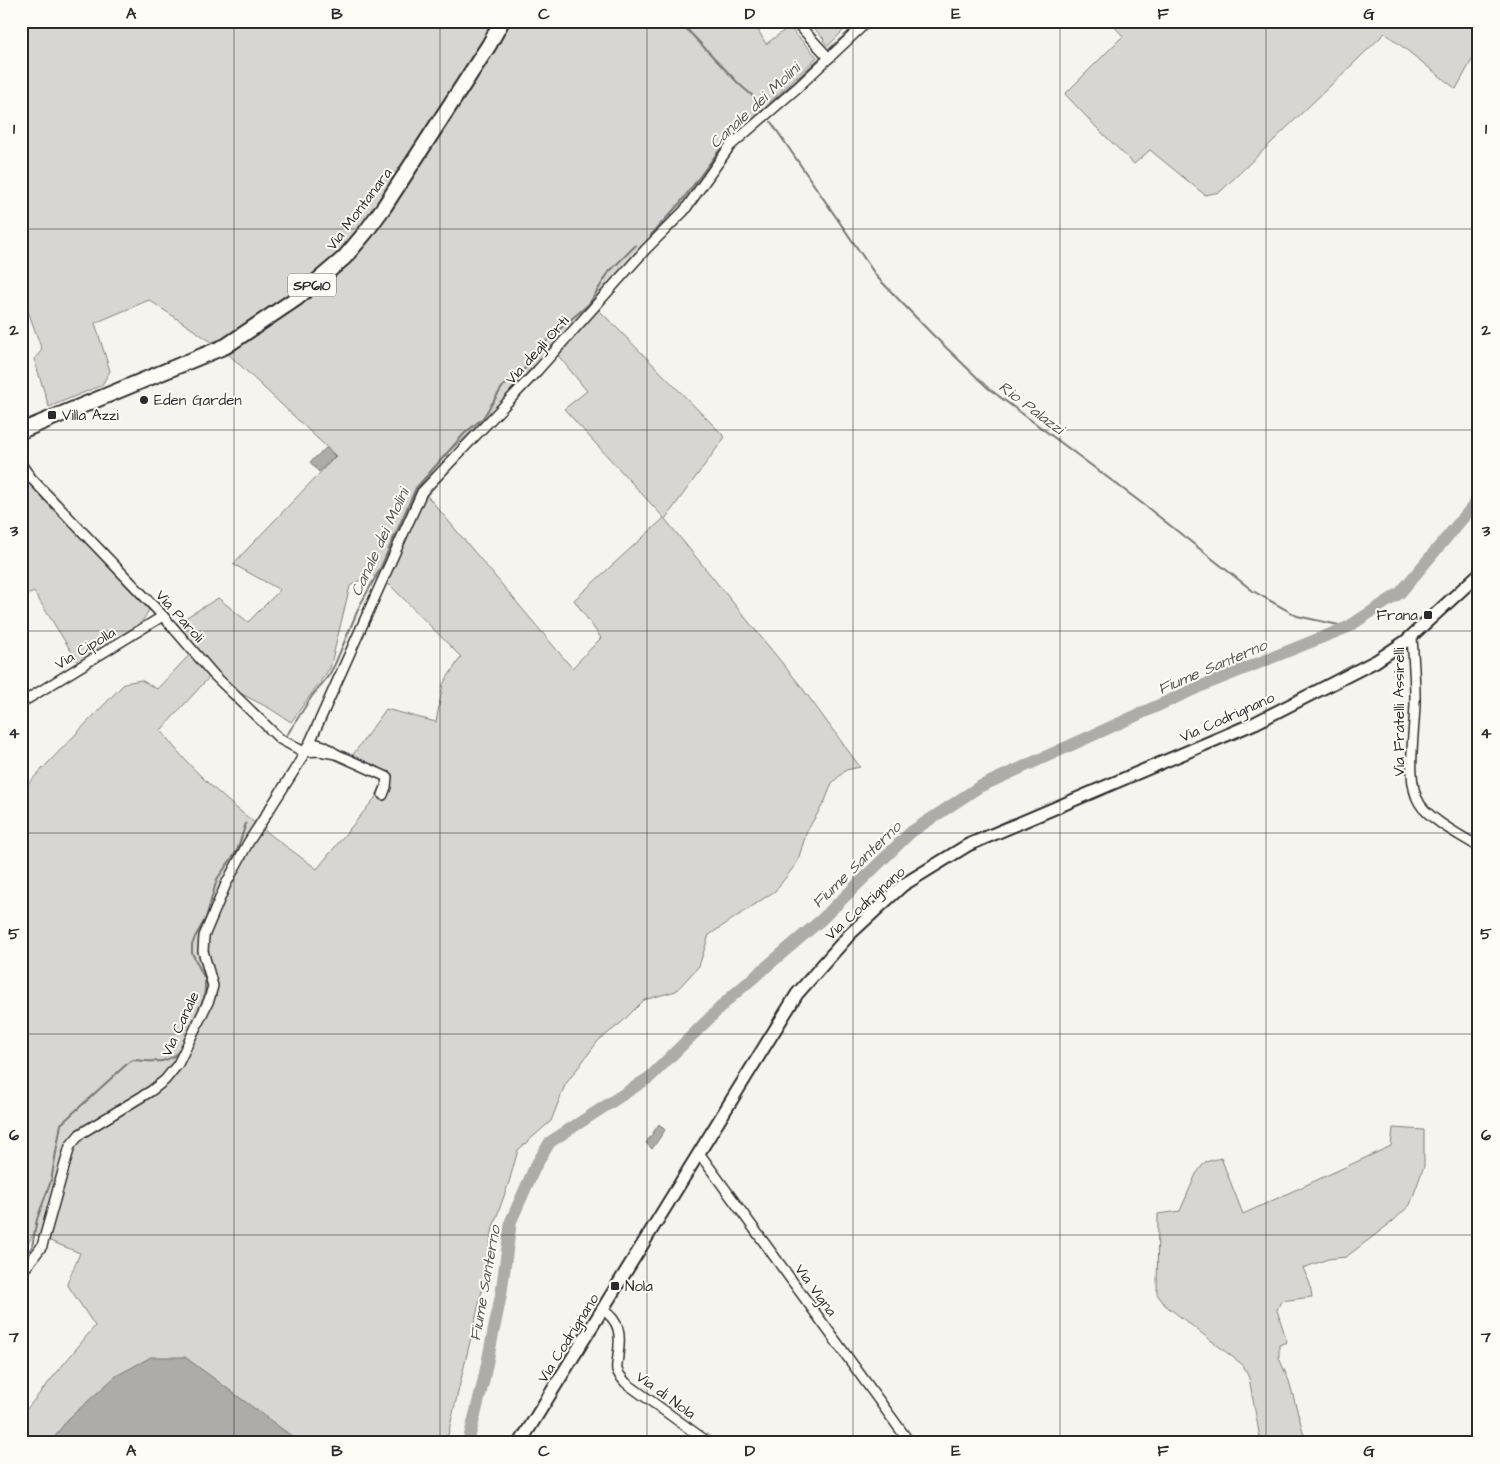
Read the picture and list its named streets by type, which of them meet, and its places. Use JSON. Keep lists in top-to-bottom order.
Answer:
{
  "streets": {
    "main road": ["Via Montanara", "SP610"],
    "street": [
      "Via degli Orti",
      "Via Paroli",
      "Via Cipolla",
      "Via Fratelli Assirelli",
      "Via Codrignano",
      "Via Canale",
      "Via Vigna",
      "Via di Nola"
    ]
  },
  "crossings": [
    ["Via degli Orti", "Via Paroli"],
    ["Via degli Orti", "Via Canale"],
    ["Via Paroli", "Via Cipolla"],
    ["Via Paroli", "Via Canale"],
    ["Via Fratelli Assirelli", "Via Codrignano"],
    ["Via Codrignano", "Via Vigna"],
    ["Via Codrignano", "Via di Nola"]
  ],
  "water": ["Canale dei Molini", "Rio Palazzi", "Fiume Santerno"],
  "places": {
    "other": ["Eden Garden"],
    "transit": ["Villa Azzi", "Frana", "Nola"]
  },
  "grid": {
    "columns": [
      "A",
      "B",
      "C",
      "D",
      "E",
      "F",
      "G"
    ],
    "rows": [
      "1",
      "2",
      "3",
      "4",
      "5",
      "6",
      "7"
    ]
  }
}
